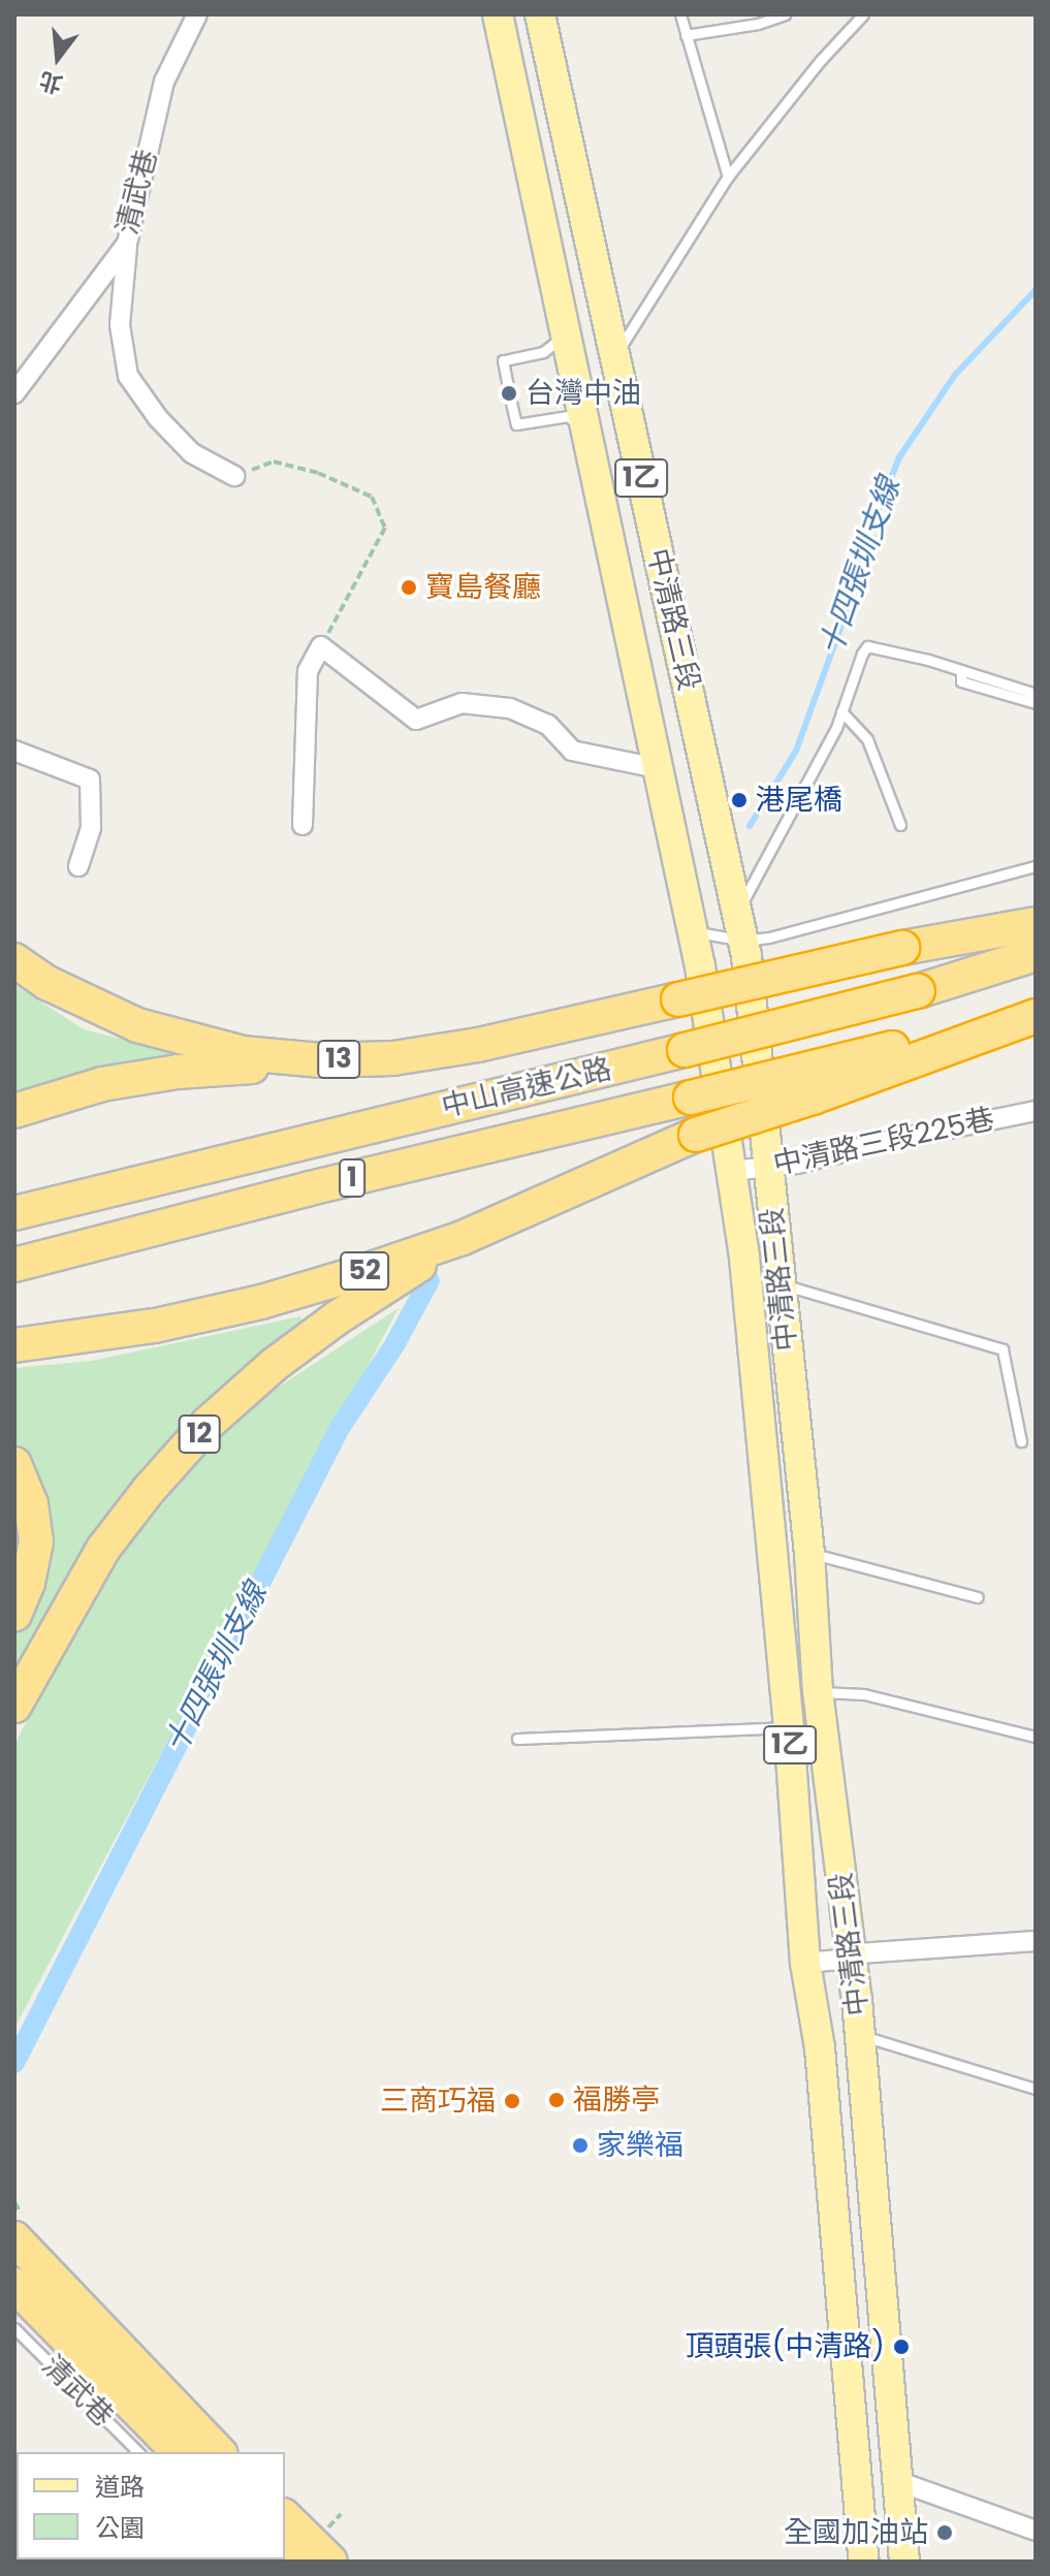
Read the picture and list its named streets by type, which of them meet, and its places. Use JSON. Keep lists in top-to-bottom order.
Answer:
{
  "streets": {
    "highway": [
      "13",
      "中山高速公路",
      "1",
      "52",
      "12"
    ],
    "main road": ["1乙", "中清路三段"],
    "street": ["清武巷", "中清路三段225巷"]
  },
  "crossings": [
    ["中清路三段", "中清路三段225巷"],
    ["中山高速公路", "52"],
    ["52", "12"]
  ],
  "water": ["十四張圳支線"],
  "places": [
    "台灣中油",
    "寶島餐廳",
    "港尾橋",
    "福勝亭",
    "三商巧福",
    "家樂福",
    "頂頭張(中清路)",
    "全國加油站"
  ],
  "legend": ["道路", "公園"],
  "north": "bottom"
}
